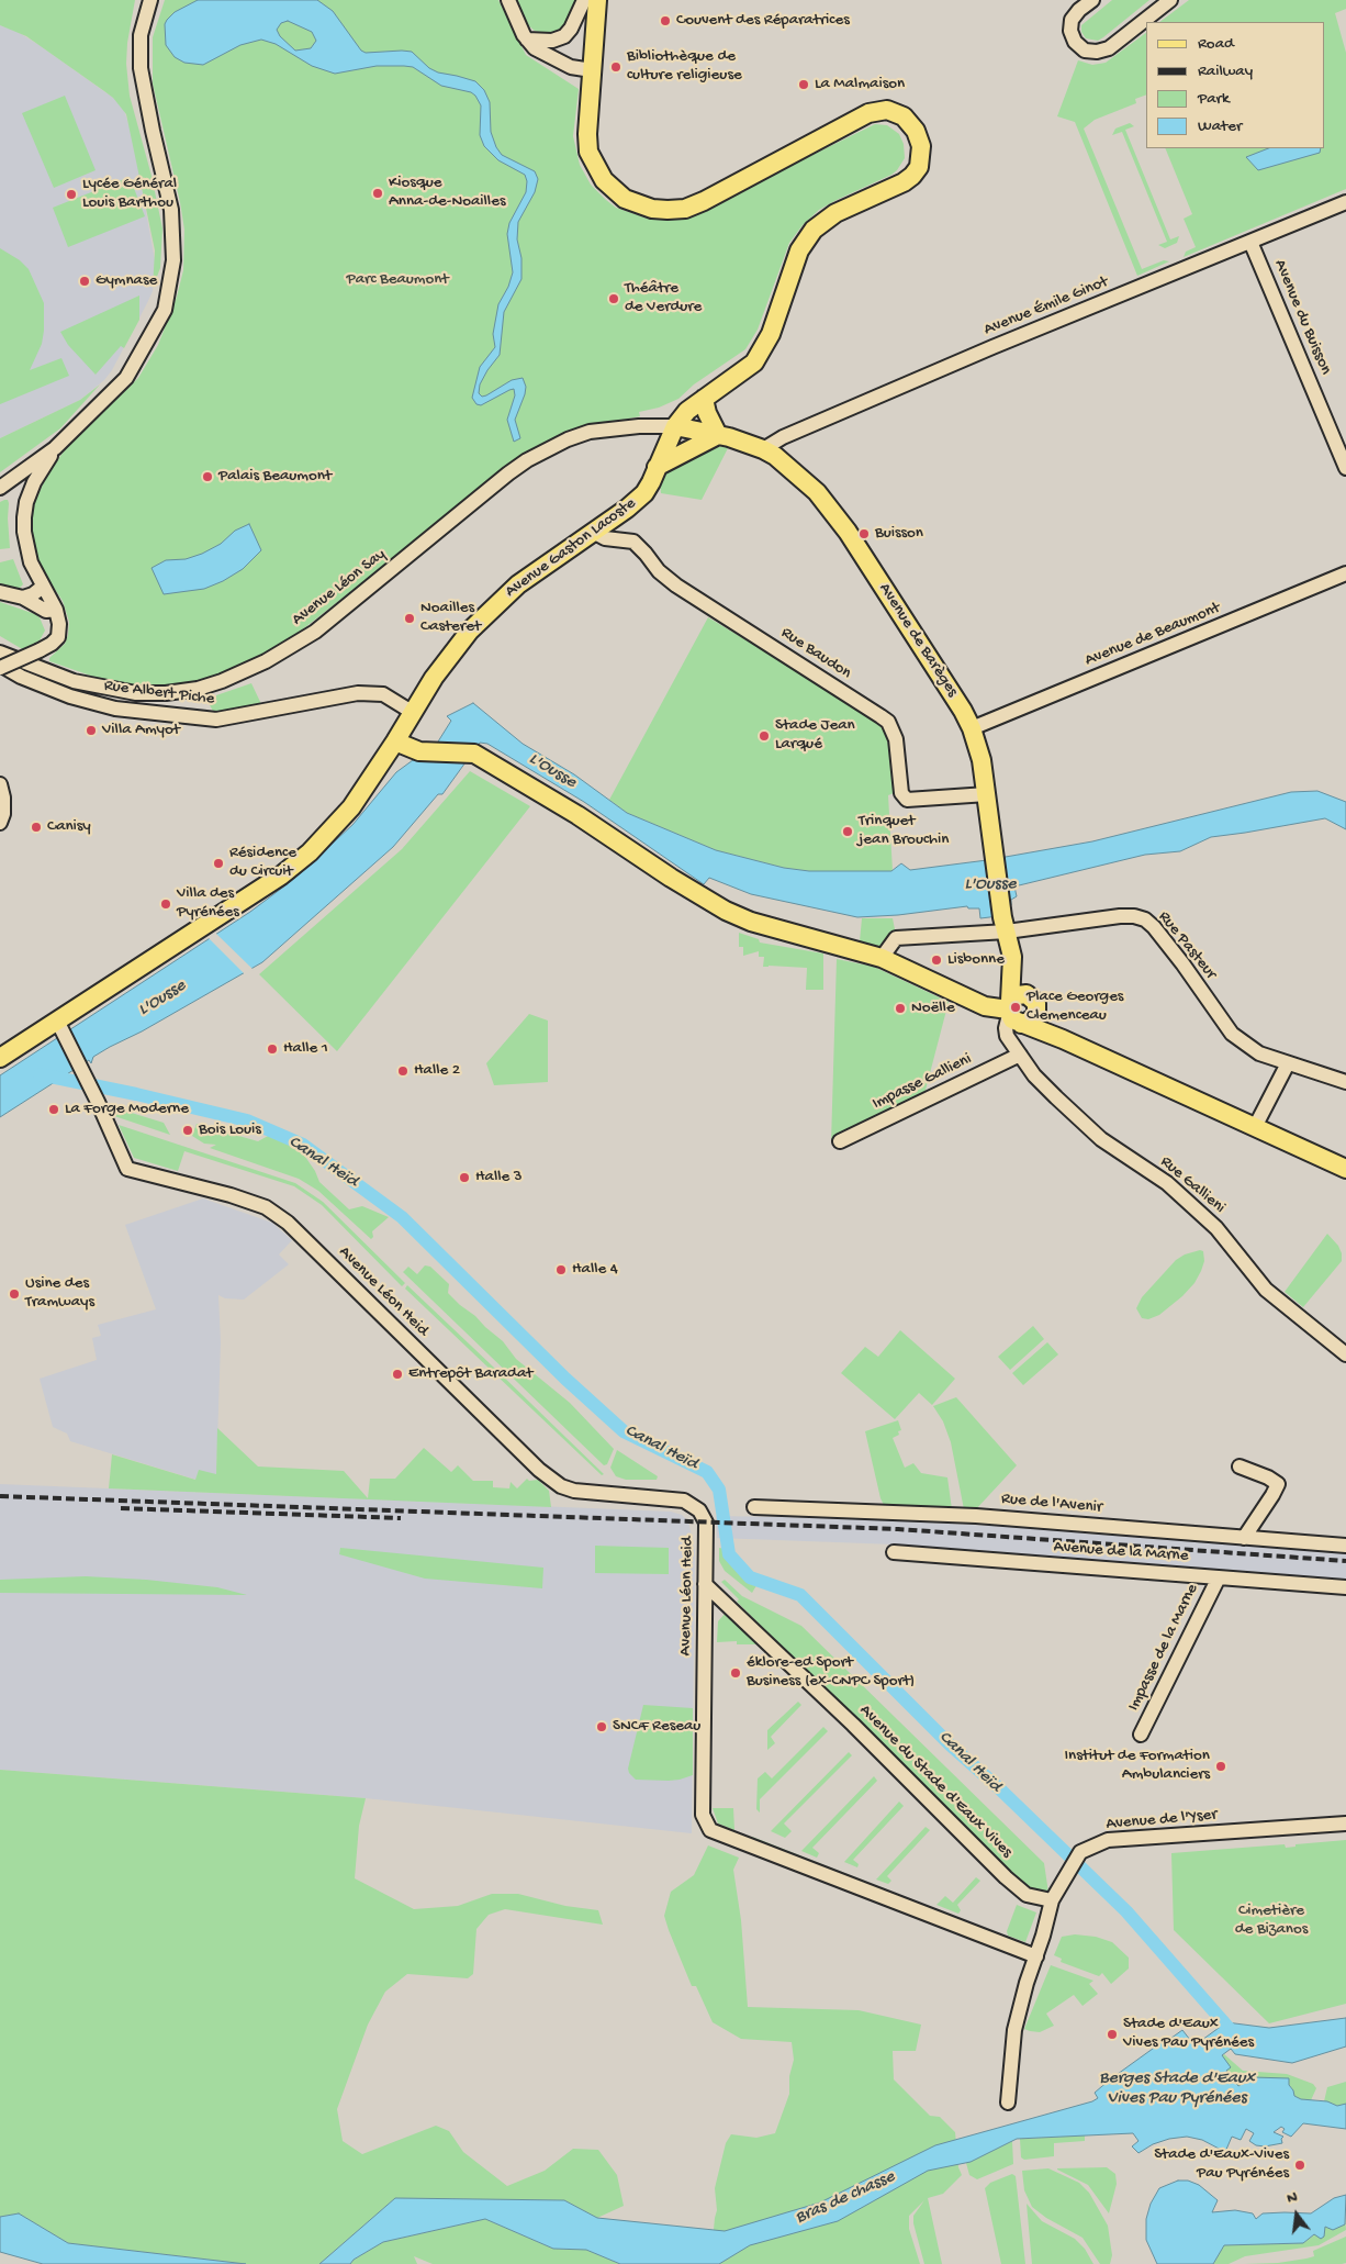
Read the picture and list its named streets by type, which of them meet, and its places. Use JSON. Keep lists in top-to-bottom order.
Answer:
{
  "streets": {
    "main road": ["Avenue Gaston Lacoste", "Avenue de Barèges"],
    "street": [
      "Avenue Émile Ginot",
      "Avenue du Buisson",
      "Avenue Léon Say",
      "Avenue de Beaumont",
      "Rue Baudon",
      "Rue Albert Piche",
      "Rue Pasteur",
      "Impasse Gallieni",
      "Rue Gallieni",
      "Avenue Léon Heid",
      "Rue de l'Avenir",
      "Avenue de la Marne",
      "Impasse de la Marne",
      "Avenue du Stade d'Eaux Vives",
      "Avenue de l'Yser"
    ]
  },
  "crossings": [
    ["Avenue Émile Ginot", "Avenue du Buisson"],
    ["Avenue Émile Ginot", "Avenue de Barèges"],
    ["Avenue Gaston Lacoste", "Avenue Léon Say"],
    ["Avenue Gaston Lacoste", "Avenue de Barèges"],
    ["Avenue Gaston Lacoste", "Rue Baudon"],
    ["Avenue Gaston Lacoste", "Rue Albert Piche"],
    ["Avenue Gaston Lacoste", "Avenue Léon Heid"],
    ["Avenue Léon Say", "Avenue de Barèges"],
    ["Avenue de Beaumont", "Avenue de Barèges"],
    ["Avenue de Barèges", "Rue Baudon"],
    ["Avenue de Barèges", "Rue Pasteur"],
    ["Impasse Gallieni", "Rue Gallieni"],
    ["Avenue Léon Heid", "Avenue du Stade d'Eaux Vives"],
    ["Avenue Léon Heid", "Avenue de l'Yser"],
    ["Avenue de la Marne", "Impasse de la Marne"],
    ["Avenue du Stade d'Eaux Vives", "Avenue de l'Yser"]
  ],
  "water": [
    "L'Ousse",
    "Canal Heïd",
    "Berges Stade d'Eaux Vives Pau Pyrénées",
    "Bras de chasse"
  ],
  "parks": ["Parc Beaumont", "Cimetière de Bizanos"],
  "places": [
    "Couvent des Réparatrices",
    "Bibliothèque de culture religieuse",
    "La Malmaison",
    "Kiosque Anna-de-Noailles",
    "Lycée Général Louis Barthou",
    "Gymnase",
    "Théâtre de Verdure",
    "Palais Beaumont",
    "Buisson",
    "Noailles Casteret",
    "Villa Amyot",
    "Stade Jean Larqué",
    "Canisy",
    "Trinquet jean Brouchin",
    "Résidence du Circuit",
    "Villa des Pyrénées",
    "Lisbonne",
    "Place Georges Clemenceau",
    "Noëlle",
    "Halle 1",
    "Halle 2",
    "La Forge Moderne",
    "Bois Louis",
    "Halle 3",
    "Halle 4",
    "Usine des Tramways",
    "Entrepôt Baradat",
    "éklore-ed Sport Business (ex-CNPC Sport)",
    "SNCF Reseau",
    "Institut de Formation Ambulanciers",
    "Stade d'Eaux Vives Pau Pyrénées",
    "Stade d'Eaux-Vives Pau Pyrénées"
  ],
  "legend": [
    "Road",
    "Railway",
    "Park",
    "Water"
  ],
  "north": "top"
}
